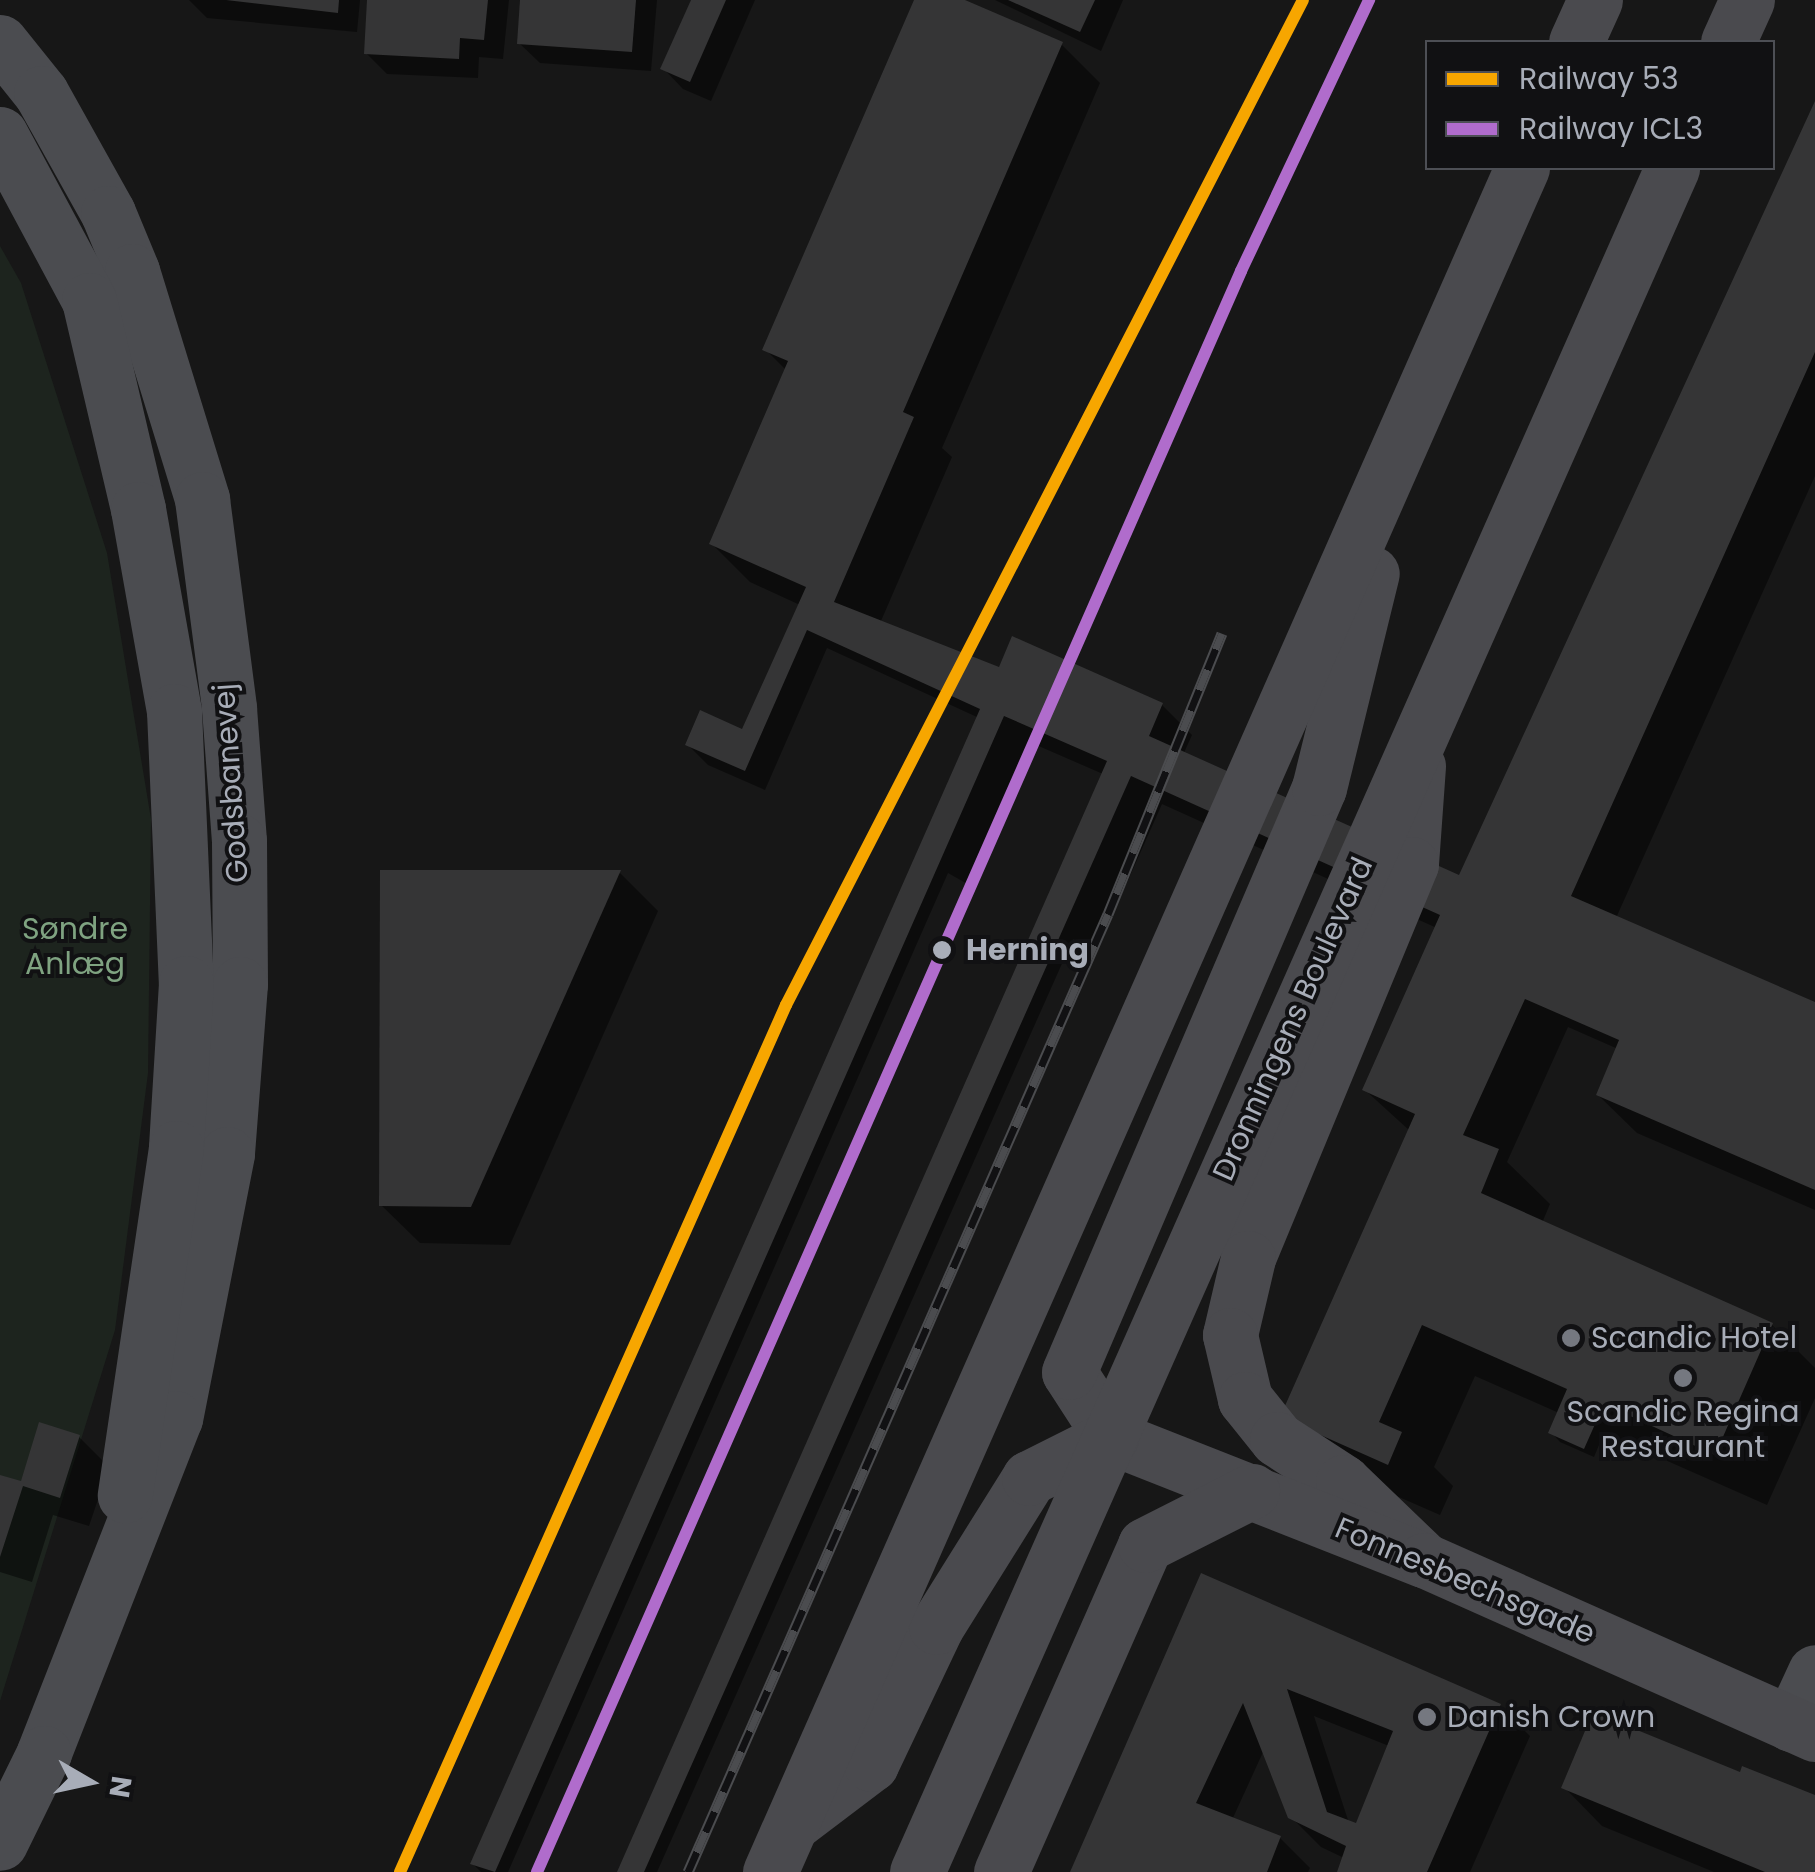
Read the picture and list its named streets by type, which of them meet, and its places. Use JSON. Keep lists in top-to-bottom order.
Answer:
{
  "streets": {
    "main road": ["Dronningens Boulevard", "Fonnesbechsgade"],
    "street": ["Godsbanevej"]
  },
  "crossings": [
    ["Dronningens Boulevard", "Fonnesbechsgade"]
  ],
  "parks": ["Søndre Anlæg"],
  "places": [
    "Herning",
    "Scandic Hotel",
    "Scandic Regina Restaurant",
    "Danish Crown"
  ],
  "lines": ["rail line 53", "rail line ICL3"],
  "legend": ["Railway 53", "Railway ICL3"],
  "north": "right"
}
